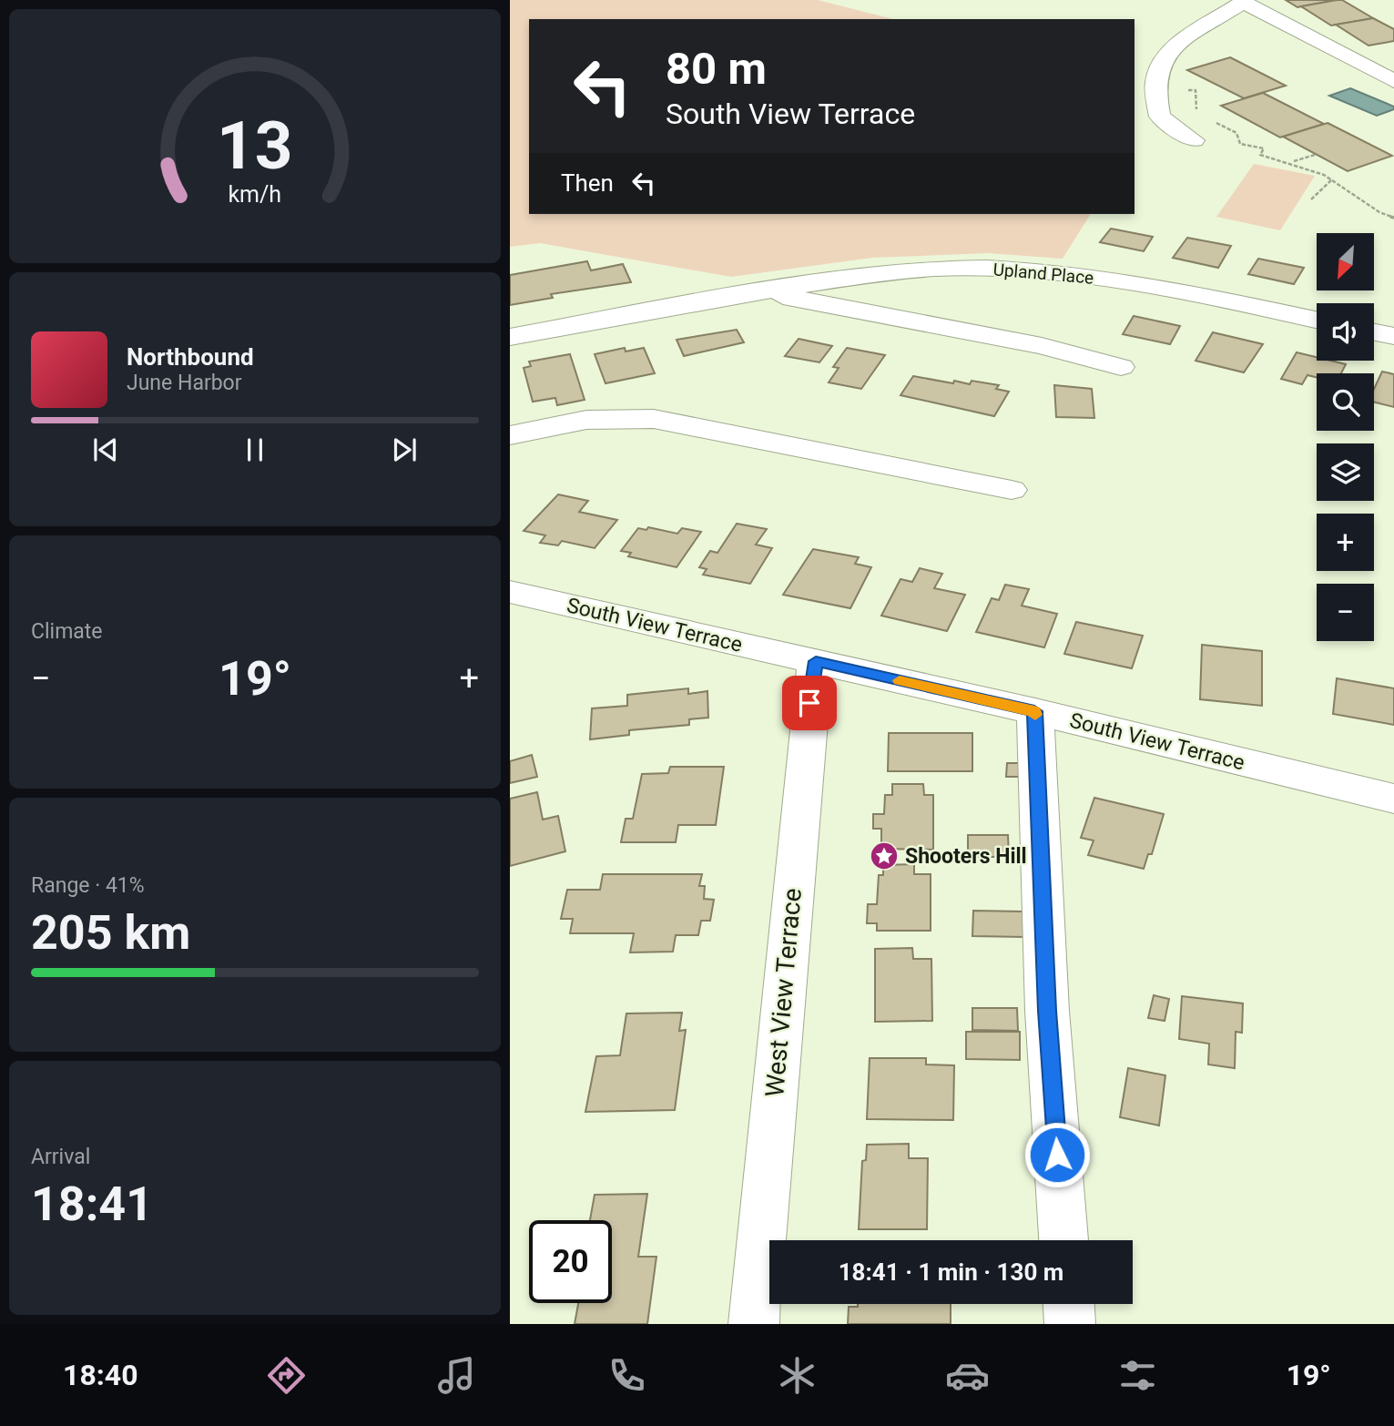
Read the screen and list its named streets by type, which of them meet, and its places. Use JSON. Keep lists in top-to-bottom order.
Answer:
{
  "streets": {
    "street": ["Upland Place", "South View Terrace", "West View Terrace"]
  },
  "crossings": [
    ["South View Terrace", "West View Terrace"]
  ],
  "places": {
    "place": ["Shooters Hill"]
  },
  "north": "bottom left",
  "page": {
    "turn": ["80 m", "South View Terrace"],
    "then": "Then",
    "map_buttons": ["+", "−"],
    "song": ["Northbound", "June Harbor"],
    "tile": [
      "Climate",
      ["Range · 41%", "205 km"],
      ["Arrival", "18:41"]
    ],
    "heat": ["−", "19°", "+"],
    "limit": "20",
    "trip": "18:41 · 1 min · 130 m",
    "tabs": ["18:40", "19°"],
    "gauge": ["13", "km/h"]
  }
}
